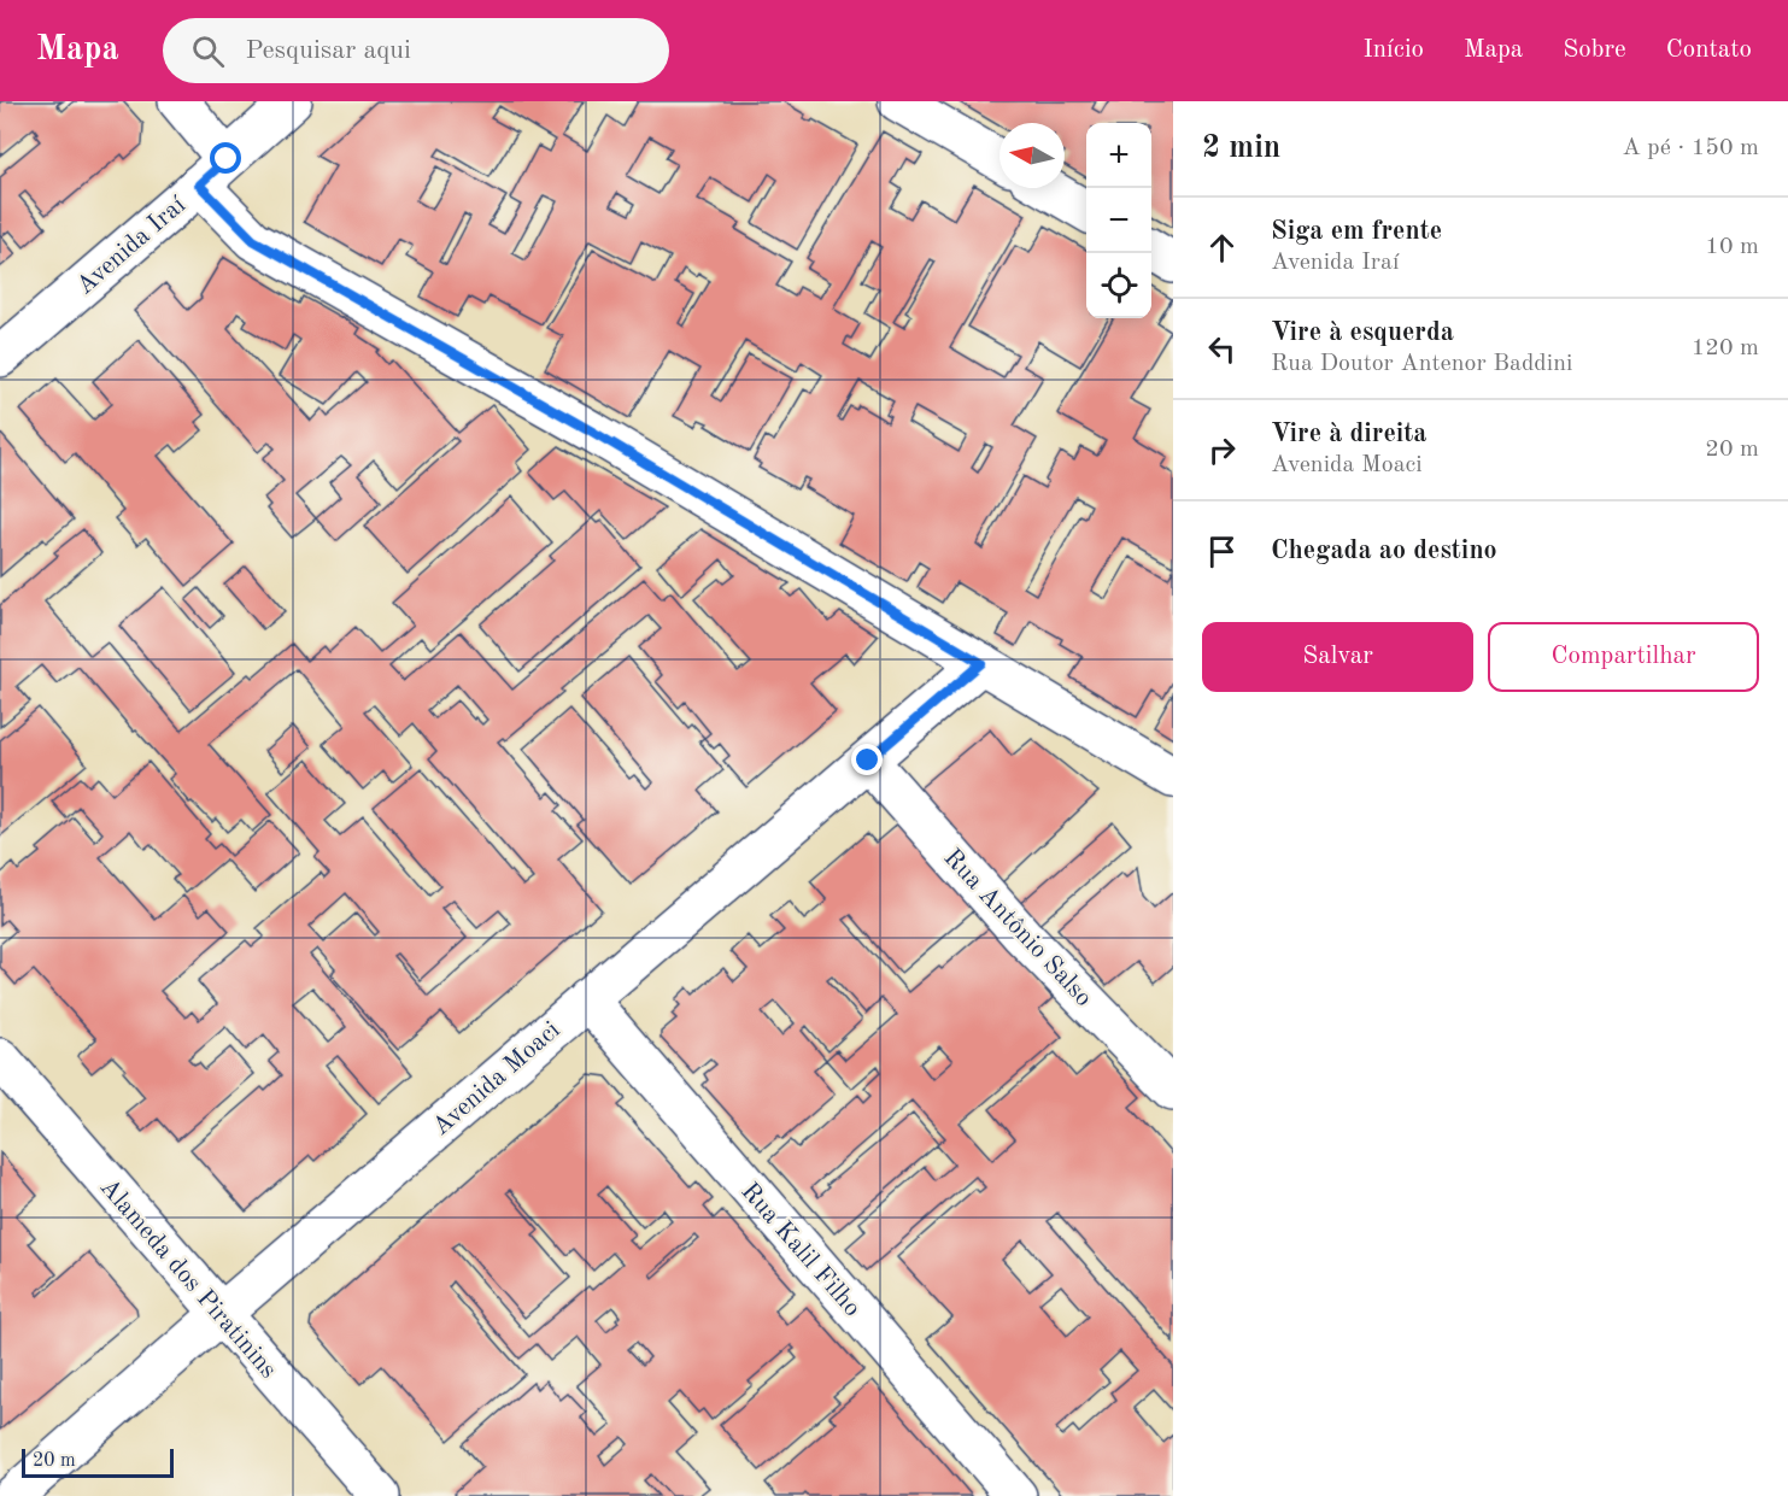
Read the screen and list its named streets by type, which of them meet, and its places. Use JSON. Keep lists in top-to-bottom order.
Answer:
{
  "streets": {
    "street": [
      "Avenida Iraí",
      "Rua Antônio Salso",
      "Avenida Moaci",
      "Rua Kalil Filho",
      "Alameda dos Piratinins"
    ]
  },
  "crossings": [
    ["Rua Antônio Salso", "Avenida Moaci"],
    ["Avenida Moaci", "Rua Kalil Filho"],
    ["Avenida Moaci", "Alameda dos Piratinins"]
  ],
  "scale_bar": "20 m",
  "north": "left",
  "page": {
    "header": "Mapa",
    "search": "Pesquisar aqui",
    "nav": [
      "Início",
      "Mapa",
      "Sobre",
      "Contato"
    ],
    "heading": ["2 min", "A pé · 150 m"],
    "map_buttons": ["+", "−"],
    "list": [
      ["Siga em frente", "Avenida Iraí", "10 m"],
      ["Vire à esquerda", "Rua Doutor Antenor Baddini", "120 m"],
      ["Vire à direita", "Avenida Moaci", "20 m"],
      "Chegada ao destino"
    ],
    "buttons": ["Salvar", "Compartilhar"],
    "scale": "20 m"
  }
}
